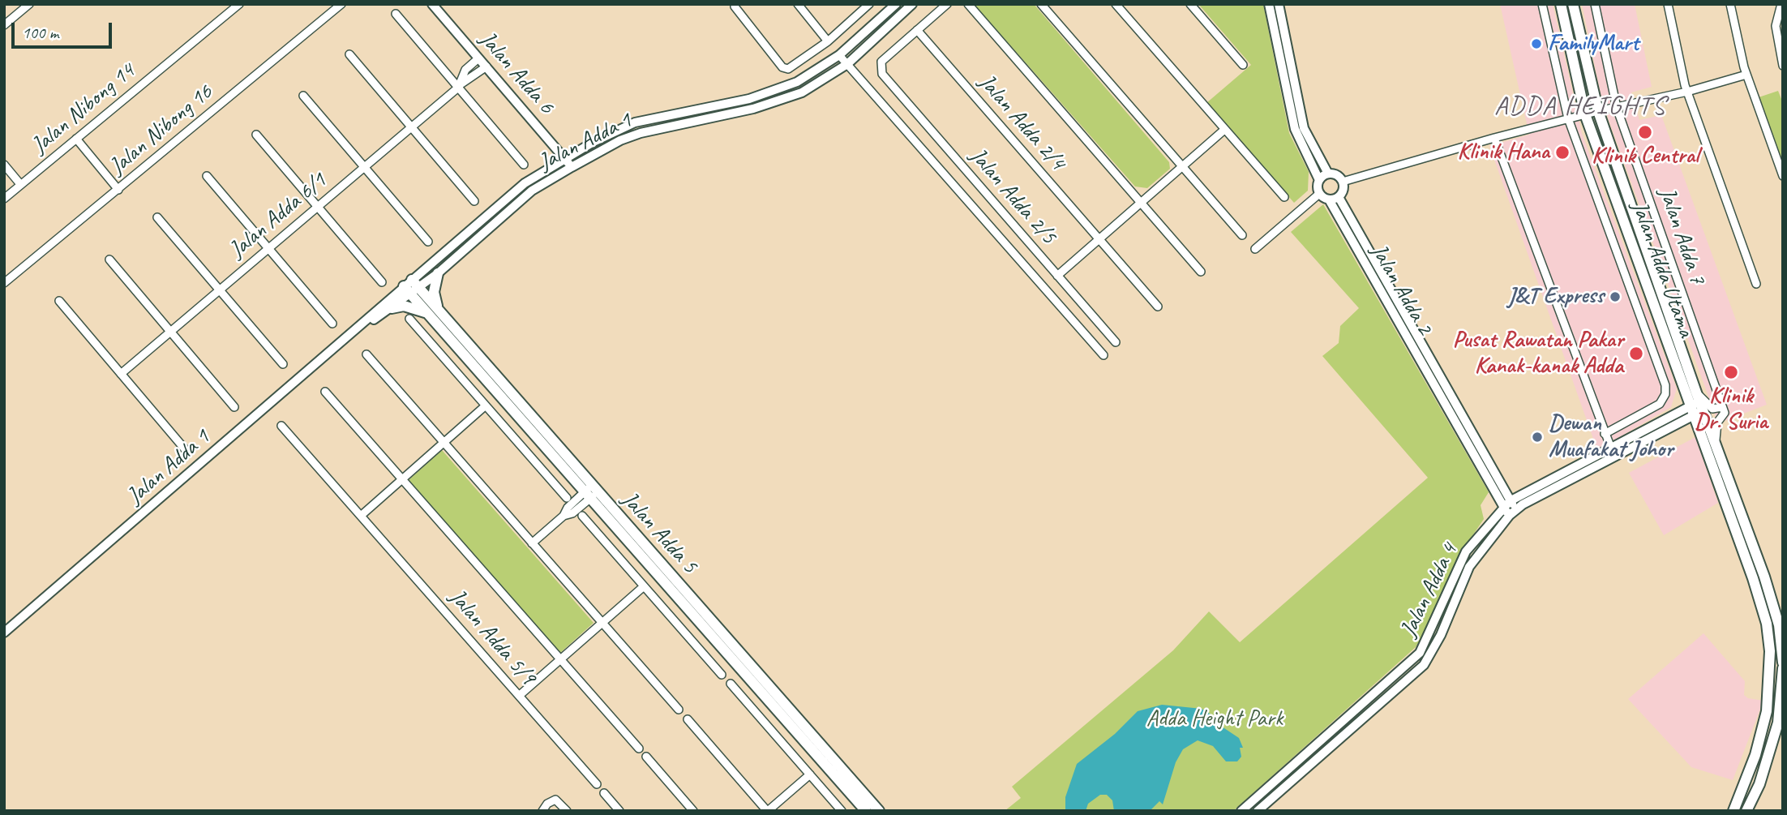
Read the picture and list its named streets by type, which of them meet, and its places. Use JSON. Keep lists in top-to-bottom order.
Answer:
{
  "streets": {
    "main road": ["Jalan Adda Utama", "Jalan Adda 5"],
    "street": [
      "Jalan Adda 6",
      "Jalan Nibong 14",
      "Jalan Adda 2/4",
      "Jalan Nibong 16",
      "Jalan Adda 1",
      "Jalan Adda 2/5",
      "Jalan Adda 6/1",
      "Jalan Adda 7",
      "Jalan Adda 2",
      "Jalan Adda 4",
      "Jalan Adda 5/9"
    ]
  },
  "crossings": [
    ["Jalan Adda 6", "Jalan Adda 1"],
    ["Jalan Adda 2/4", "Jalan Adda 2/5"],
    ["Jalan Adda 1", "Jalan Adda 5"],
    ["Jalan Adda Utama", "Jalan Adda 4"],
    ["Jalan Adda 2", "Jalan Adda 4"]
  ],
  "districts": ["ADDA HEIGHTS"],
  "parks": ["Adda Height Park"],
  "places": [
    "FamilyMart",
    "Klinik Central",
    "Klinik Hana",
    "J&T Express",
    "Pusat Rawatan Pakar Kanak-kanak Adda",
    "Klinik Dr. Suria",
    "Dewan Muafakat Johor"
  ],
  "scale_bar": "100 m"
}
